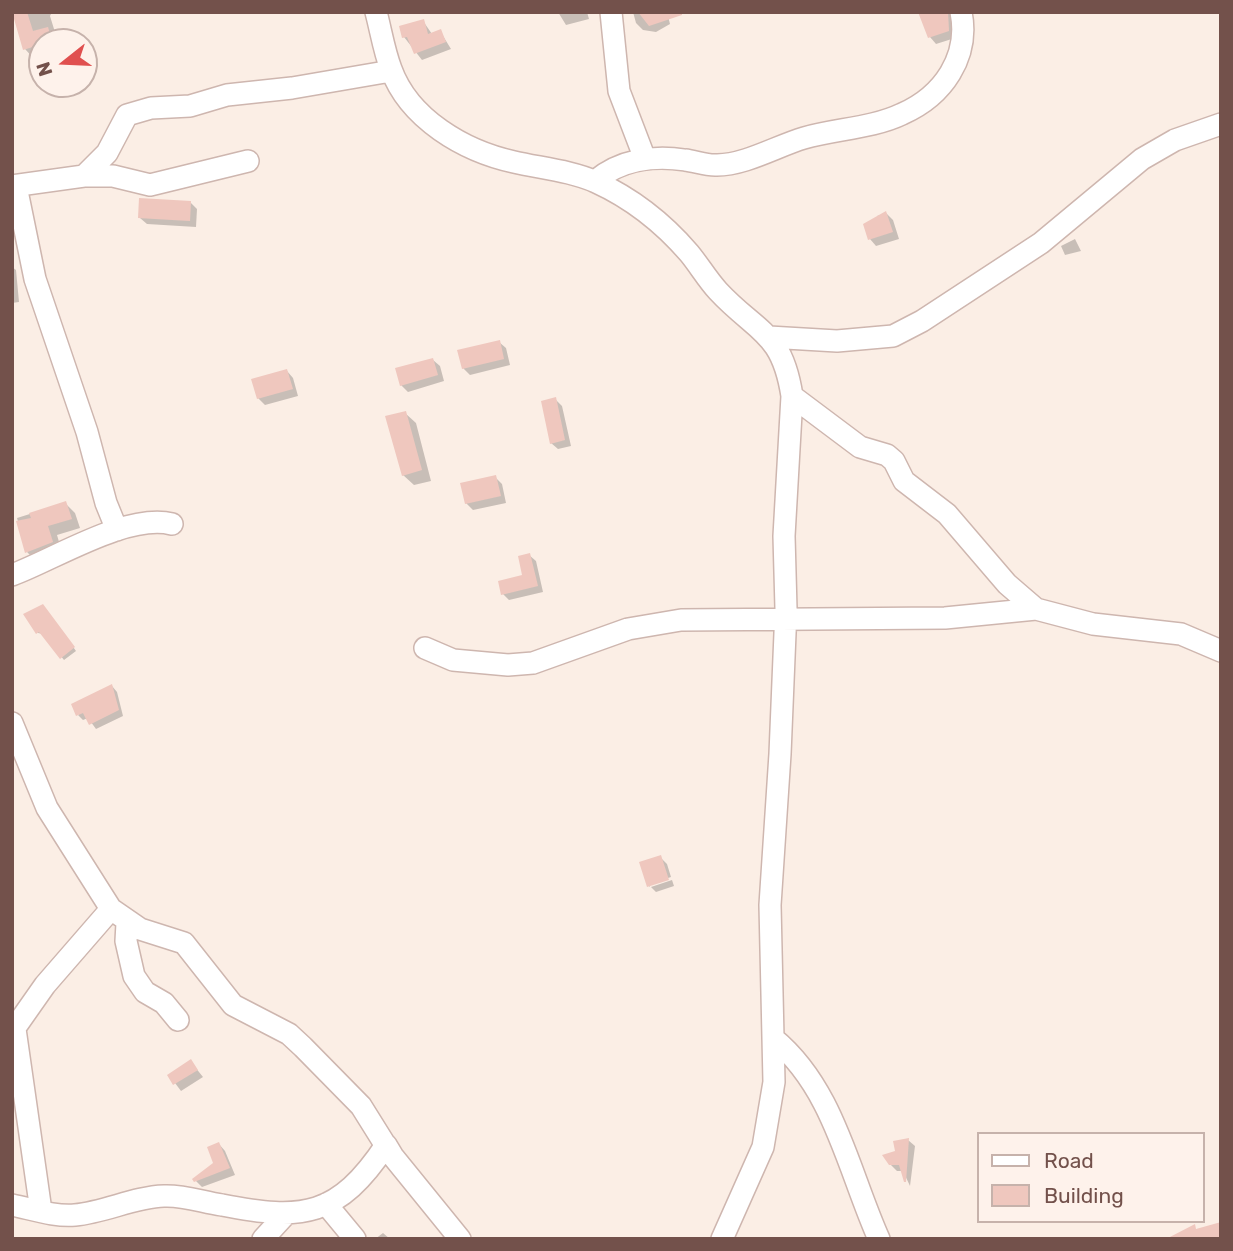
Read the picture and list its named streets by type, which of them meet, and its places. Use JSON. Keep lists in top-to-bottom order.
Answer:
{
  "legend": ["Road", "Building"],
  "north": "left"
}
